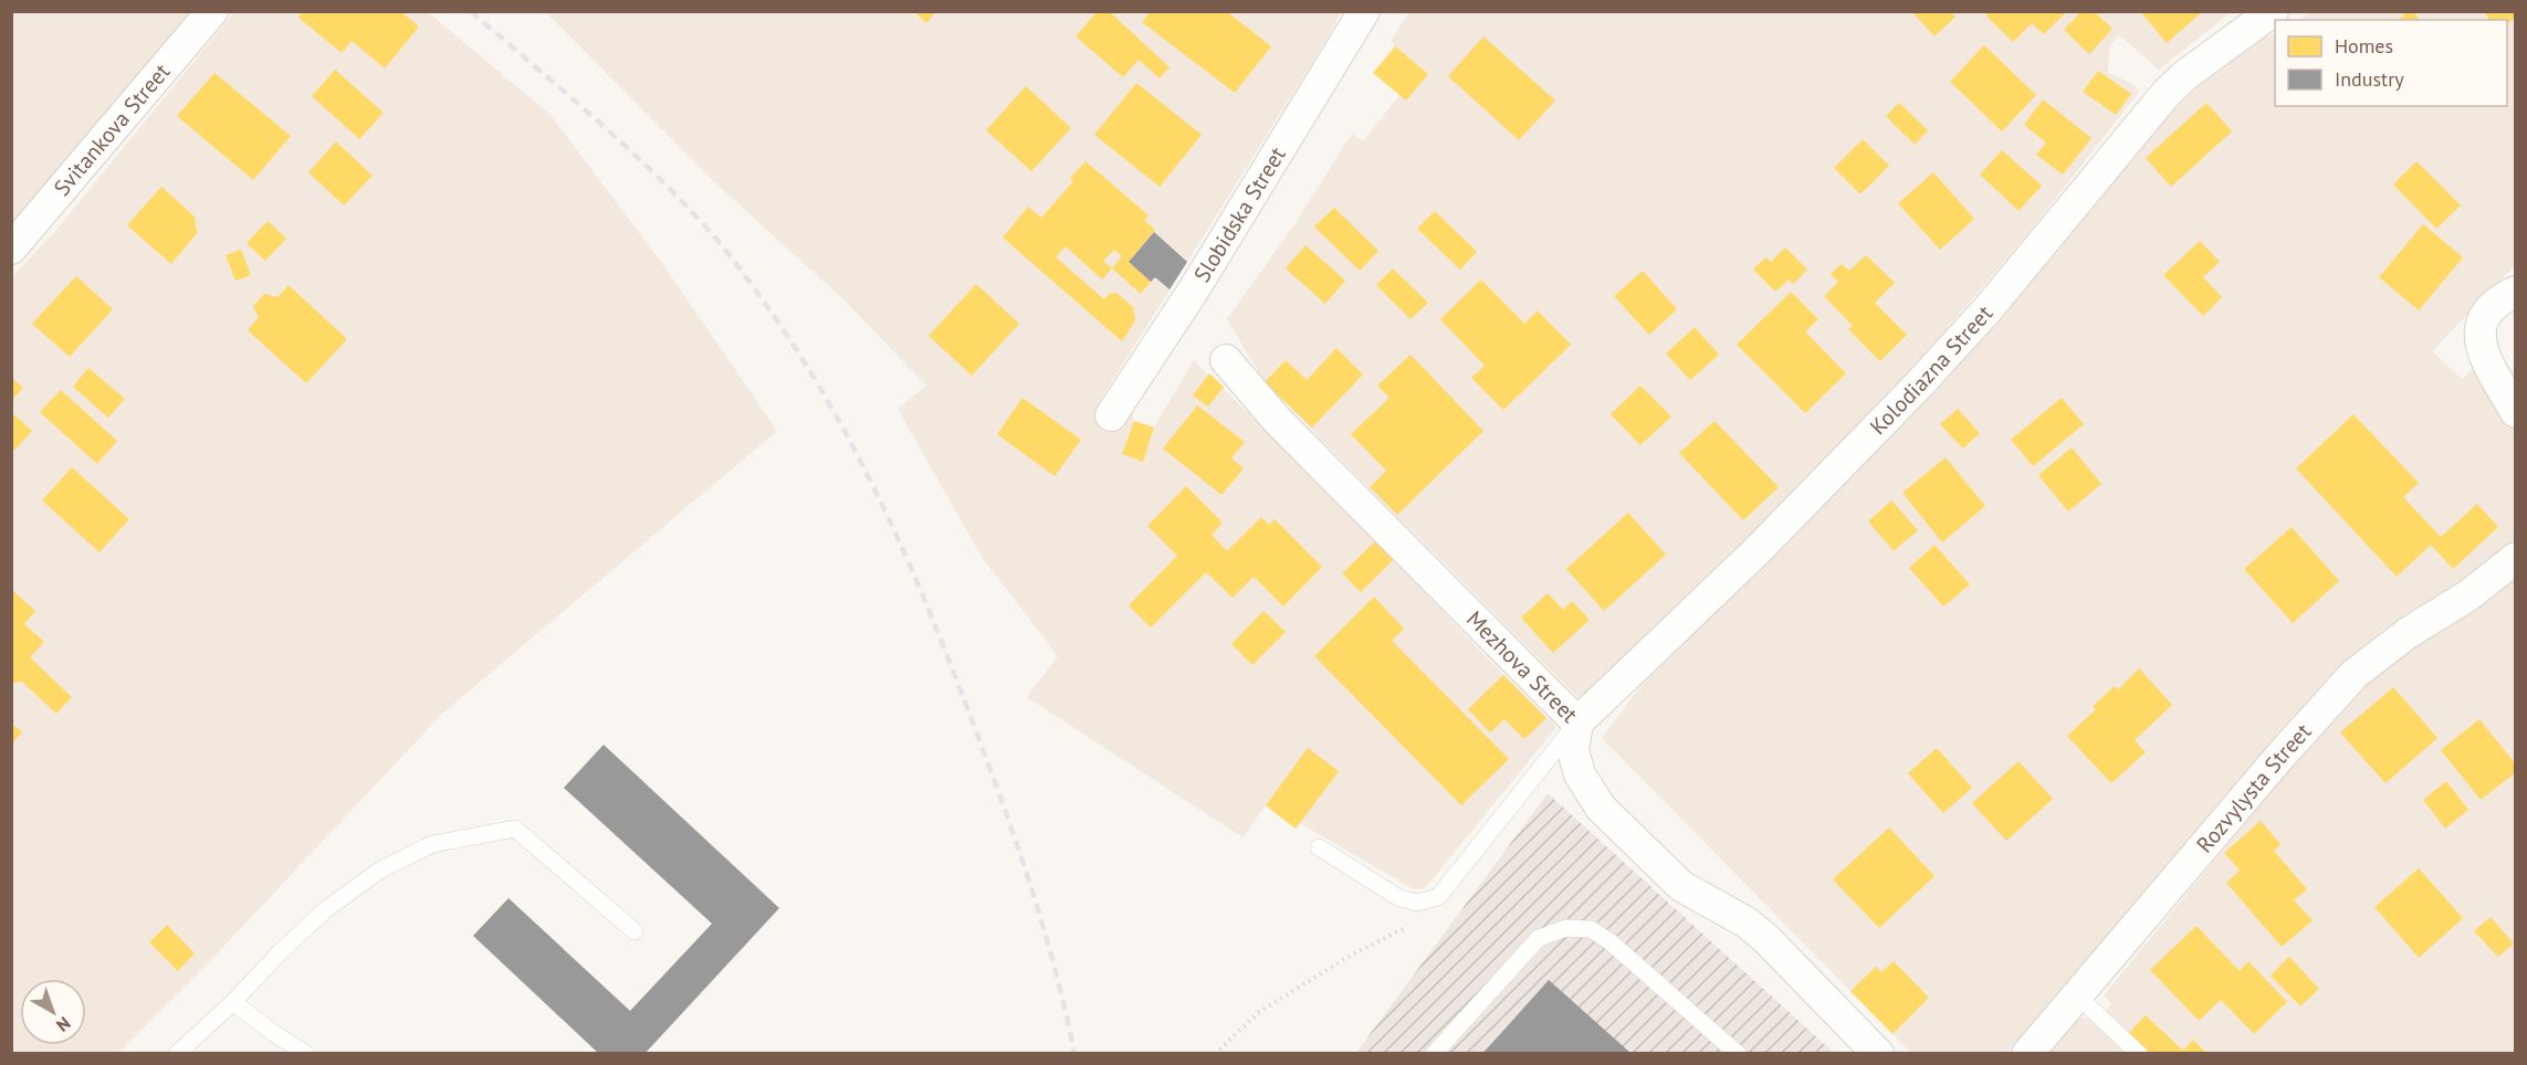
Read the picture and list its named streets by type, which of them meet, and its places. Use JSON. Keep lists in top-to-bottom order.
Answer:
{
  "streets": {
    "street": [
      "Svitankova Street",
      "Slobidska Street",
      "Kolodiazna Street",
      "Mezhova Street",
      "Rozvylysta Street"
    ]
  },
  "crossings": [
    ["Kolodiazna Street", "Mezhova Street"]
  ],
  "legend": ["Homes", "Industry"],
  "north": "bottom right"
}
